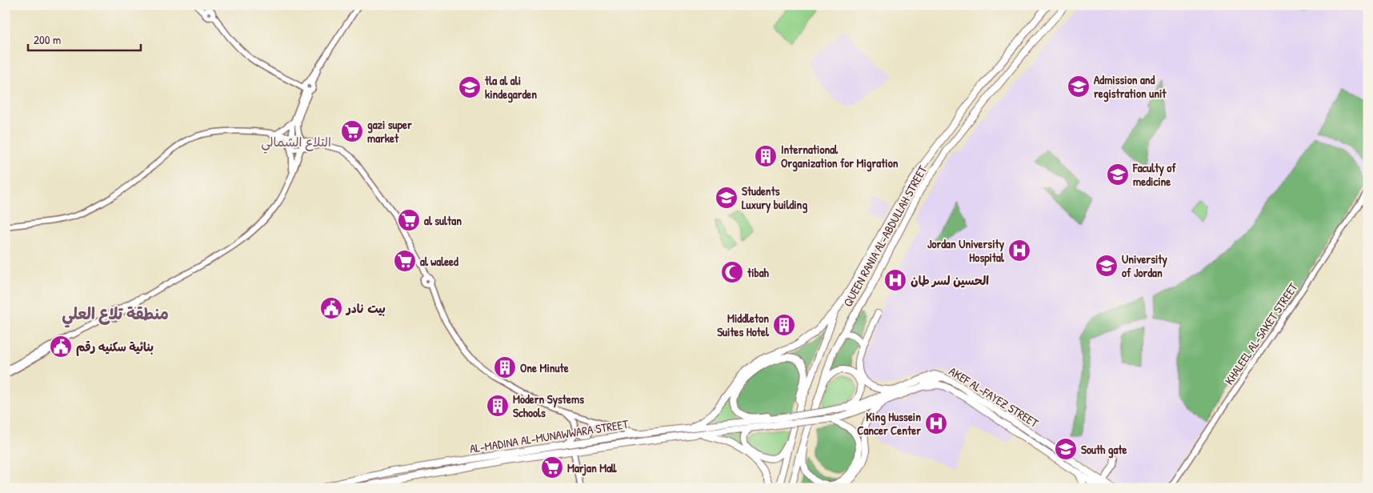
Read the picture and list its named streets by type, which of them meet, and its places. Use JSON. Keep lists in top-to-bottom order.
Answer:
{
  "streets": {
    "main road": ["QUEEN RANIA AL-ABDULLAH STREET", "AKEF AL-FAYEZ STREET", "AL-MADINA AL-MUNAWWARA STREET"],
    "street": ["KHALEEL AL-SAKET STREET"]
  },
  "crossings": [
    ["AKEF AL-FAYEZ STREET", "AL-MADINA AL-MUNAWWARA STREET"]
  ],
  "districts": ["التلاع الشمالي", "منطقة تلاع العلي"],
  "places": {
    "school or university": [
      "Admission and registration unit",
      "tla al ali kindegarden",
      "Faculty of medicine",
      "Students Luxury building",
      "University of Jordan",
      "South gate"
    ],
    "supermarket": [
      "gazi super market",
      "al sultan",
      "al waleed",
      "Marjan Mall"
    ],
    "building": [
      "International Organization for Migration",
      "Middleton Suites Hotel",
      "One Minute",
      "Modern Systems Schools"
    ],
    "hospital": ["Jordan University Hospital", "الحسين لسر طان", "King Hussein Cancer Center"],
    "mosque": ["tibah"],
    "public building": ["بيت نادر", "بنائية سكنيه رقم"]
  },
  "scale_bar": "200 m"
}
